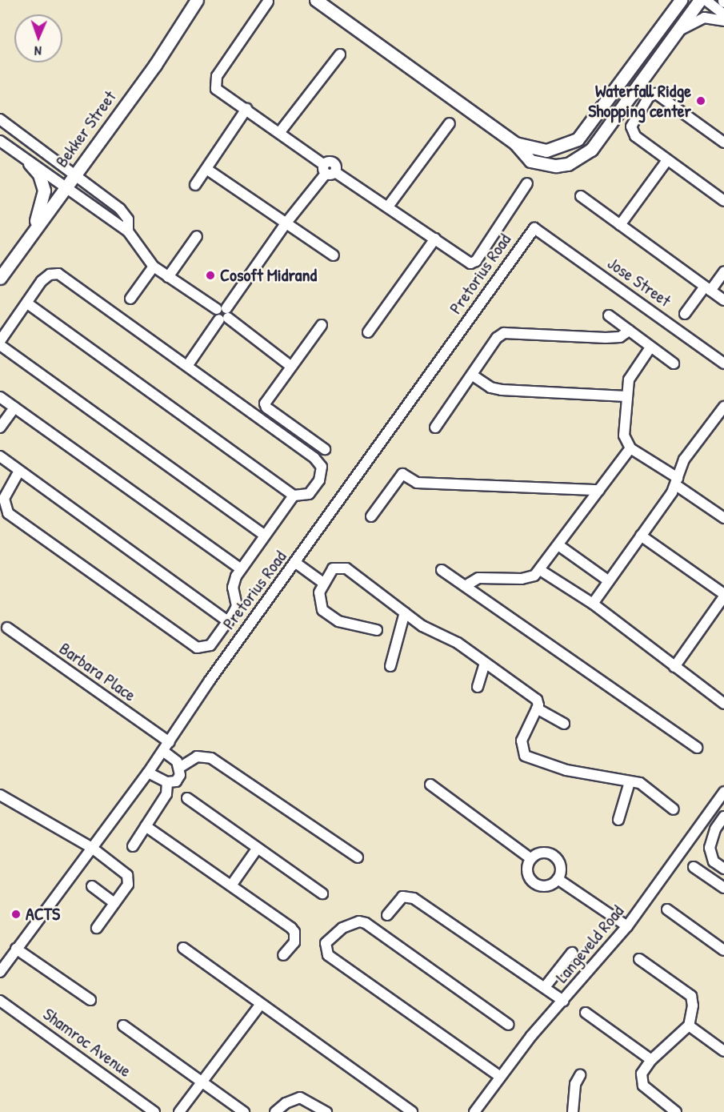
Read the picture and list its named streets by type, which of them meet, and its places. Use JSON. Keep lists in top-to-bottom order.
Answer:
{
  "streets": {
    "street": [
      "Bekker Street",
      "Pretorius Road",
      "Jose Street",
      "Barbara Place",
      "Langeveld Road",
      "Shamroc Avenue"
    ]
  },
  "crossings": [
    ["Pretorius Road", "Jose Street"],
    ["Pretorius Road", "Barbara Place"]
  ],
  "places": ["Waterfall Ridge Shopping center", "Cosoft Midrand", "ACTS"],
  "north": "bottom"
}
